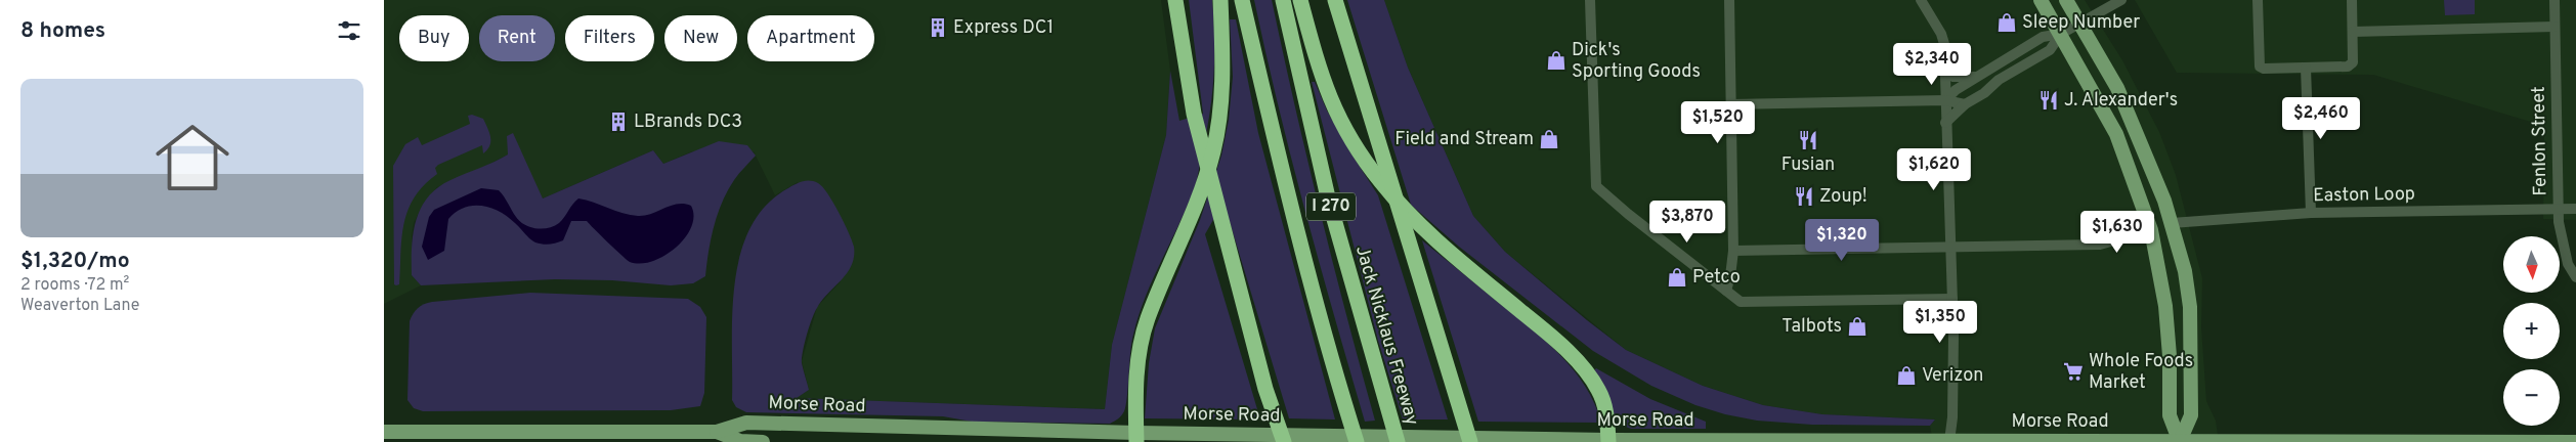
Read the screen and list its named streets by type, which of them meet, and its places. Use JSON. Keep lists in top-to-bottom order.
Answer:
{
  "streets": {
    "highway": ["I 270", "Jack Nicklaus Freeway"],
    "main road": ["Morse Road"],
    "street": ["Fenlon Street", "Easton Loop"]
  },
  "crossings": [
    ["Fenlon Street", "Easton Loop"]
  ],
  "places": {
    "shop": [
      "Sleep Number",
      "Dick's Sporting Goods",
      "Field and Stream",
      "Petco",
      "Talbots",
      "Verizon"
    ],
    "building": ["Express DC1", "LBrands DC3"],
    "restaurant": ["J. Alexander's", "Fusian", "Zoup!"],
    "supermarket": ["Whole Foods Market"]
  },
  "north": "bottom",
  "page": {
    "heading": "8 homes",
    "chip": [
      "Buy",
      "Rent",
      "Filters",
      "New",
      "Apartment"
    ],
    "price": [
      "$2,340",
      "$2,460",
      "$1,520",
      "$1,620",
      "$3,870",
      "$1,630",
      "$1,320",
      "$1,350"
    ],
    "list": [
      {
        "name": "$1,320/mo",
        "note": "2 rooms · 72 m² · Weaverton Lane"
      }
    ],
    "map_buttons": ["+", "−"]
  }
}
